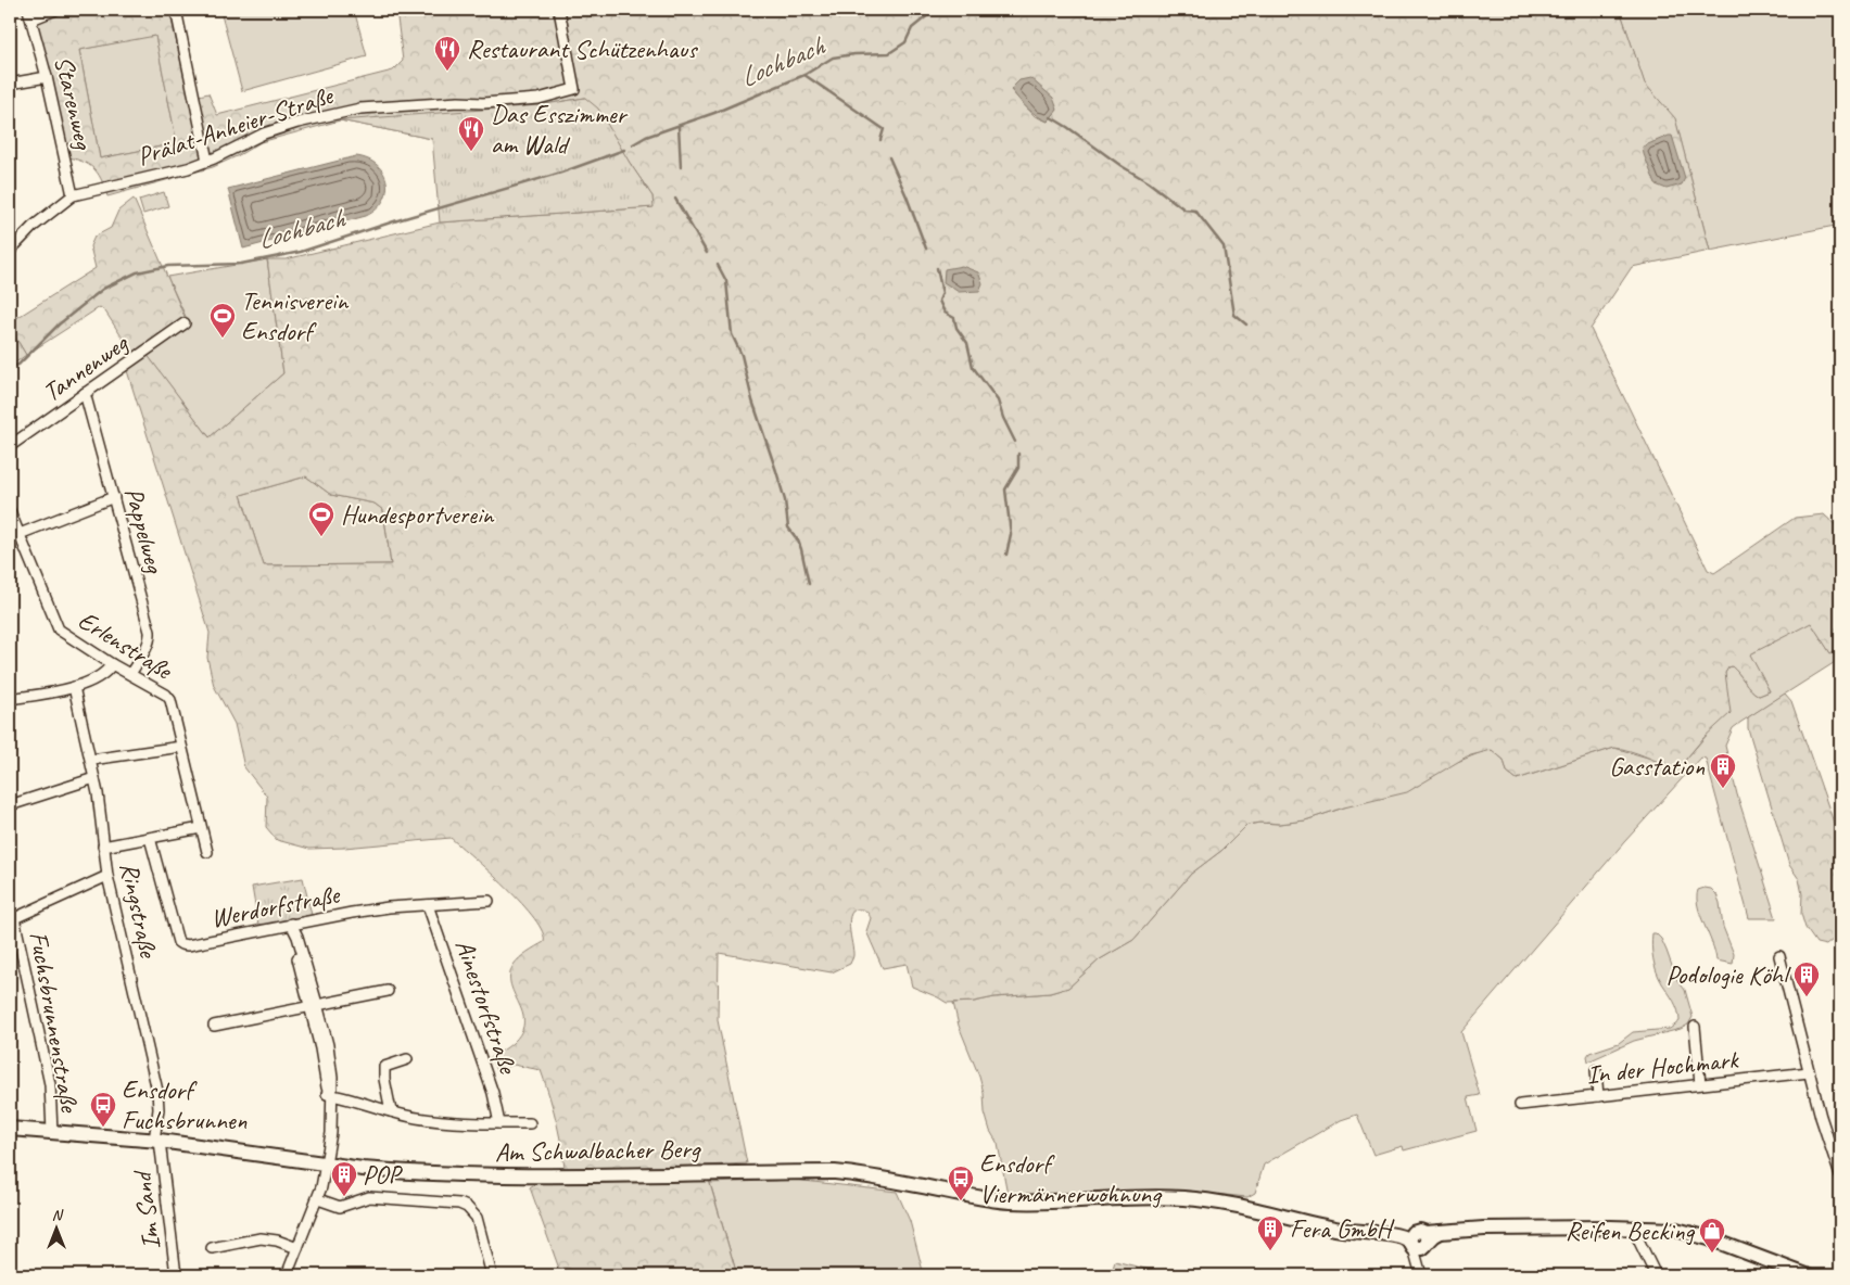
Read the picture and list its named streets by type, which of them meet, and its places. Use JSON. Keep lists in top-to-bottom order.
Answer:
{
  "streets": {
    "main road": ["Am Schwalbacher Berg"],
    "street": [
      "Starenweg",
      "Prälat-Anheier-Straße",
      "Tannenweg",
      "Pappelweg",
      "Erlenstraße",
      "Werdorfstraße",
      "Ringstraße",
      "Ainestorfstraße",
      "Fuchsbrunnenstraße",
      "In der Hochmark",
      "Im Sand"
    ]
  },
  "crossings": [
    ["Starenweg", "Prälat-Anheier-Straße"],
    ["Tannenweg", "Pappelweg"],
    ["Pappelweg", "Erlenstraße"],
    ["Werdorfstraße", "Ainestorfstraße"],
    ["Ringstraße", "Am Schwalbacher Berg"],
    ["Ringstraße", "Im Sand"],
    ["Fuchsbrunnenstraße", "Am Schwalbacher Berg"],
    ["Am Schwalbacher Berg", "Im Sand"]
  ],
  "water": ["Lochbach"],
  "places": {
    "restaurant": ["Restaurant Schützenhaus", "Das Esszimmer am Wald"],
    "sports": ["Tennisverein Ensdorf", "Hundesportverein"],
    "building": [
      "Gasstation",
      "Podologie Köhl",
      "POP",
      "Fera GmbH"
    ],
    "bus stop": ["Ensdorf Fuchsbrunnen", "Ensdorf Viermännerwohnung"],
    "shop": ["Reifen Becking"]
  },
  "north": "top"
}
